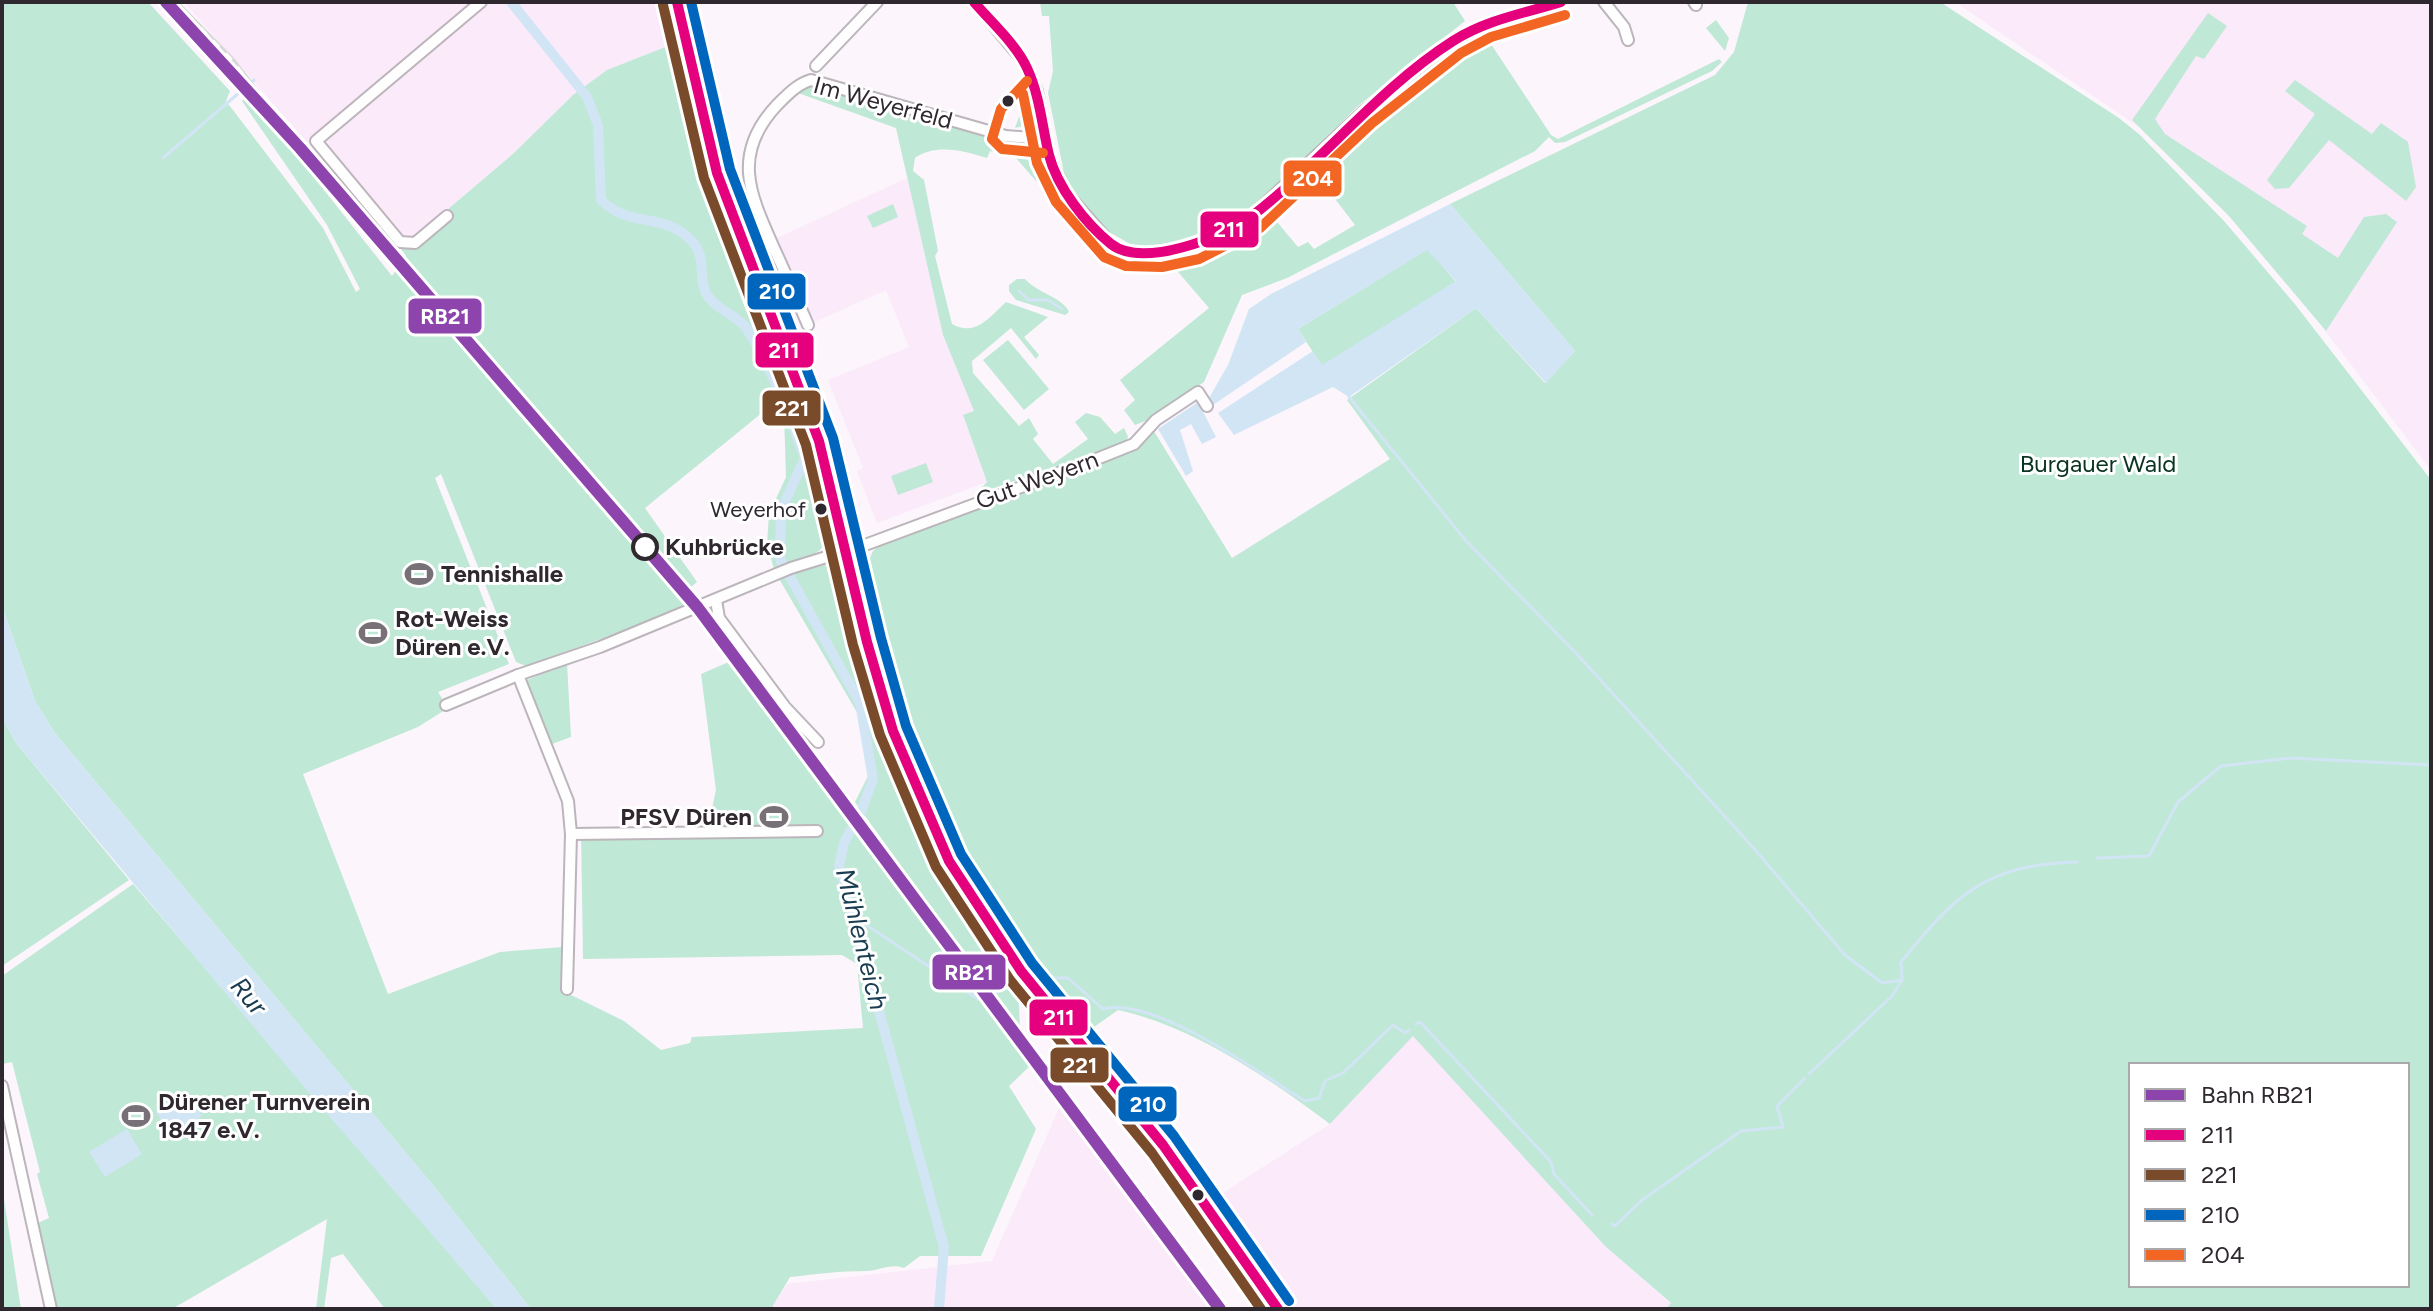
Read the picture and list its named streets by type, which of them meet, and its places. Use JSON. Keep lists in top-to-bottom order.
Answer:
{
  "streets": {
    "street": ["Im Weyerfeld", "Gut Weyern"]
  },
  "water": ["Mühlenteich", "Rur"],
  "parks": ["Burgauer Wald"],
  "places": {
    "other": ["Weyerhof", "Kuhbrücke"],
    "sports": [
      "Tennishalle",
      "Rot-Weiss Düren e.V.",
      "PFSV Düren",
      "Dürener Turnverein 1847 e.V."
    ]
  },
  "lines": [
    "rail line RB21",
    "transit line 211",
    "transit line 210",
    "transit line 221",
    "transit line 204"
  ],
  "legend": [
    "Bahn RB21",
    "211",
    "221",
    "210",
    "204"
  ]
}
